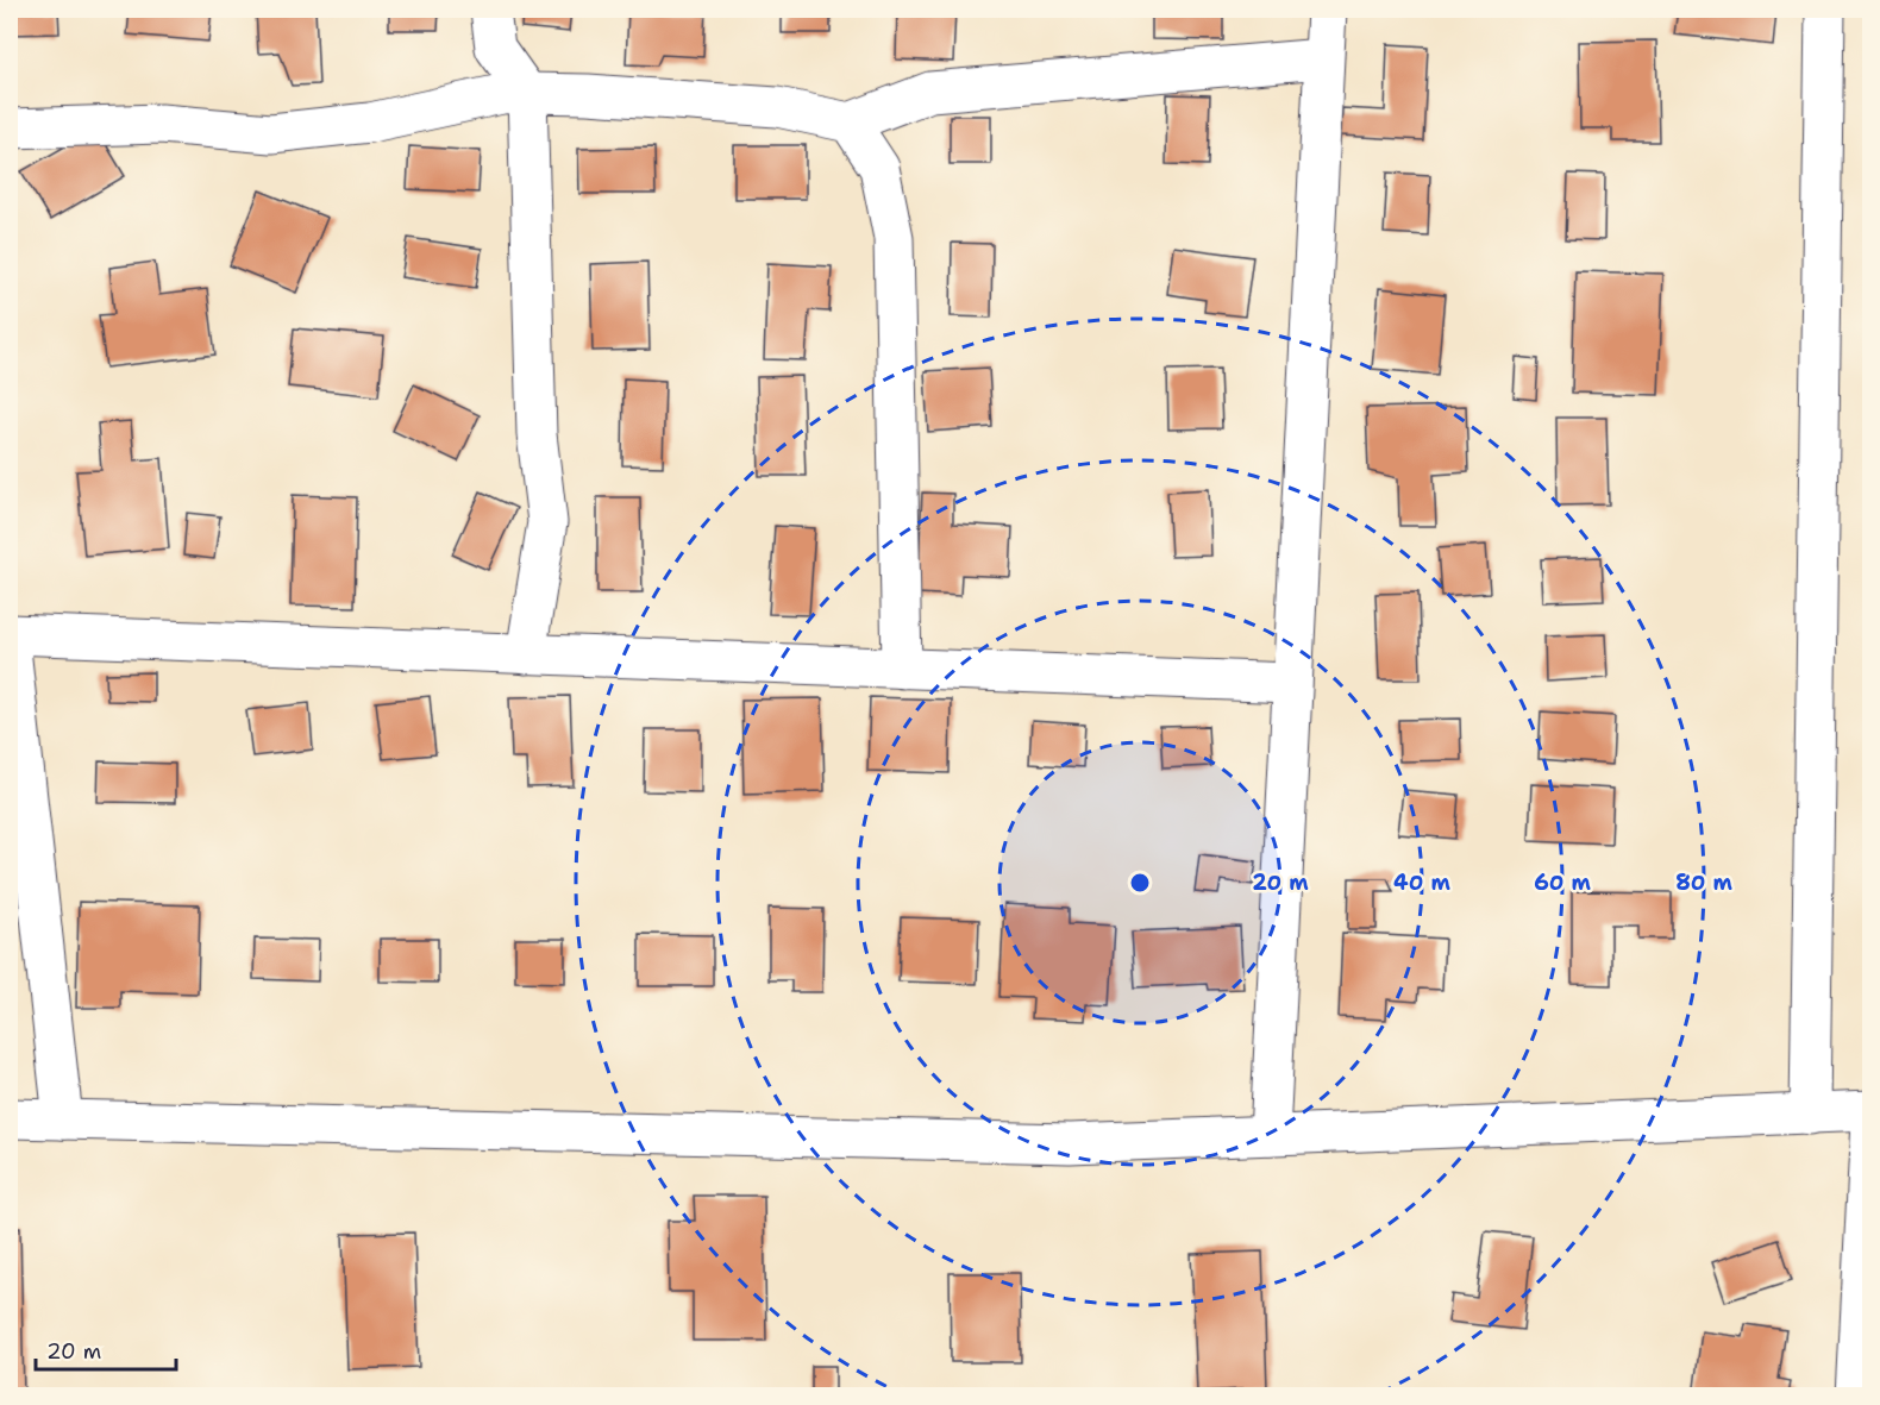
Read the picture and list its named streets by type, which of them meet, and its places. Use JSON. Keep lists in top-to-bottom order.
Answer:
{
  "scale_bar": "20 m",
  "rings": [
    "20 m",
    "40 m",
    "60 m",
    "80 m"
  ]
}
